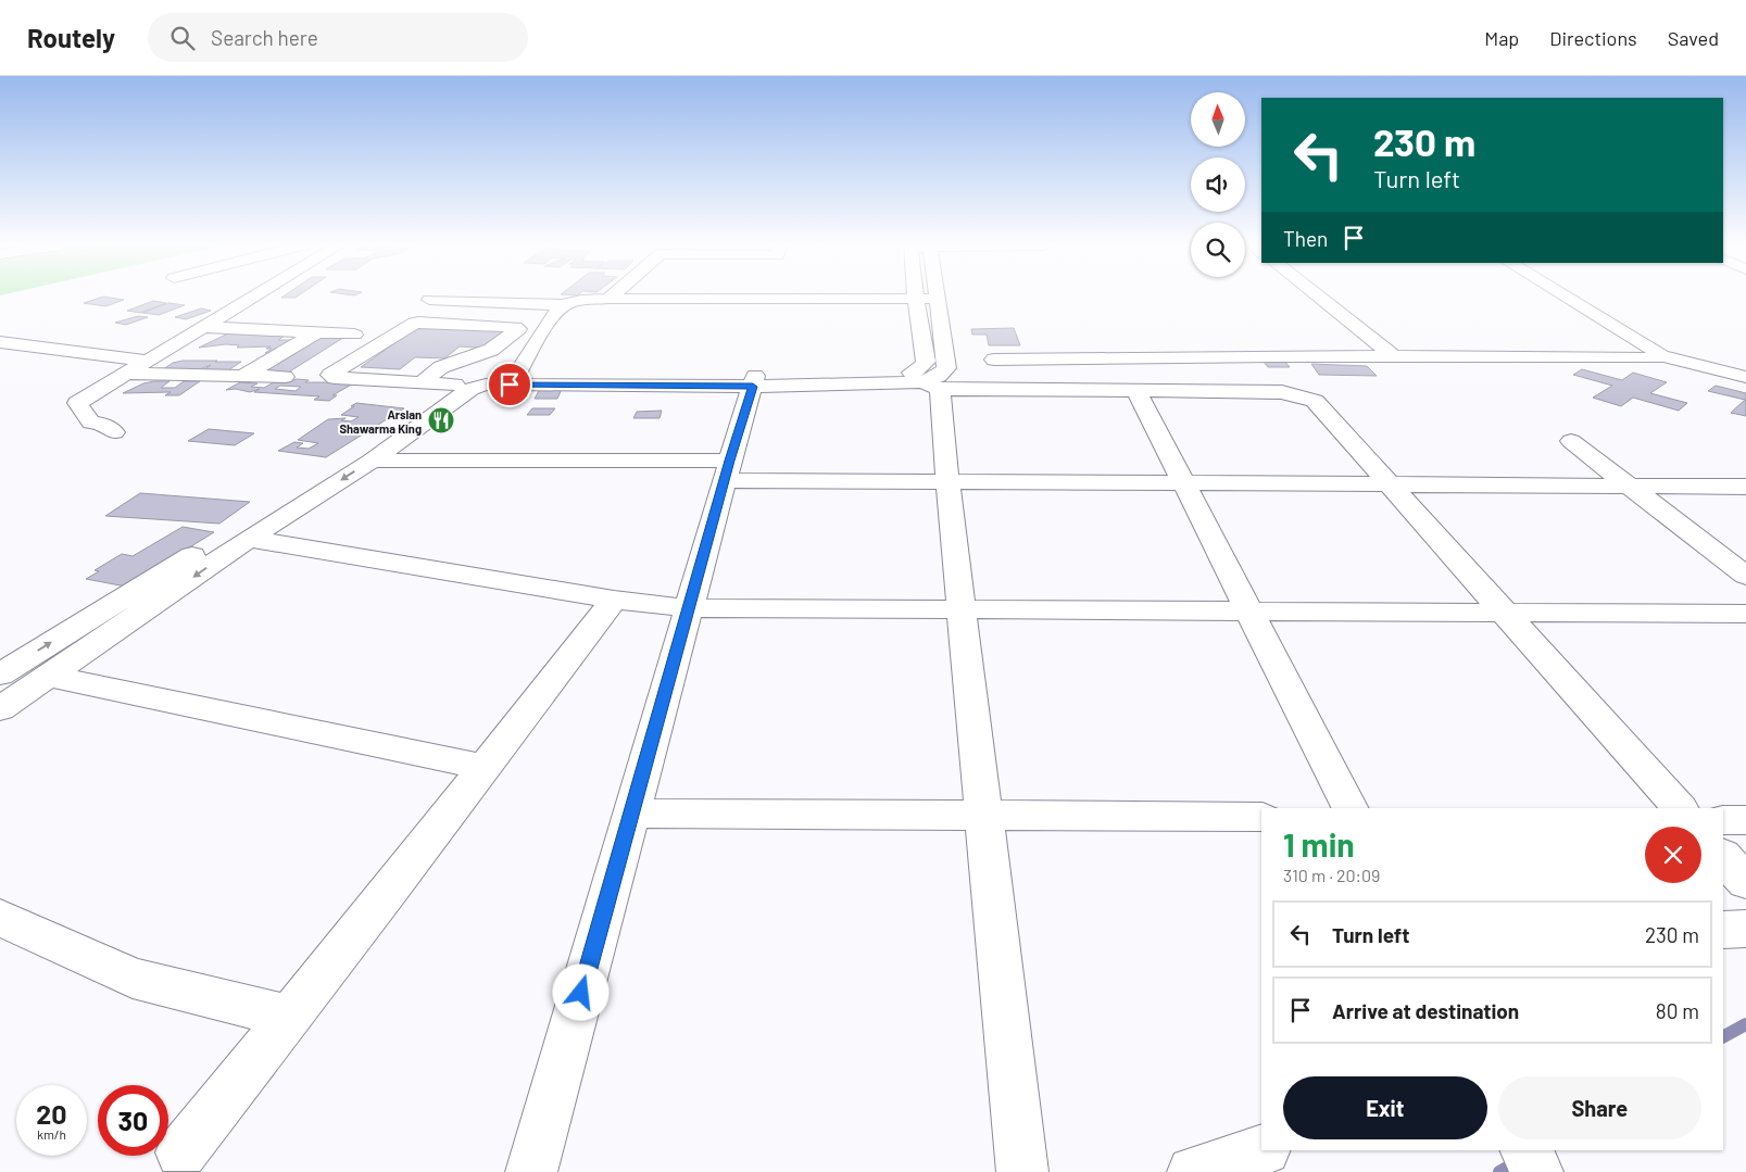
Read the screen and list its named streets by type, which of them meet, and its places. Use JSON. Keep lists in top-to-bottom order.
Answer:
{
  "places": {
    "restaurant": ["Arslan Shawarma King"]
  },
  "north": "top",
  "page": {
    "header": "Routely",
    "search": "Search here",
    "nav": ["Map", "Directions", "Saved"],
    "turn": ["230 m", "Turn left"],
    "then": "Then",
    "heading": ["1 min", "310 m · 20:09"],
    "list": [
      {
        "name": "Turn left",
        "value": "230 m"
      },
      {
        "name": "Arrive at destination",
        "value": "80 m"
      }
    ],
    "buttons": ["Exit", "Share"],
    "speed": "20 km/h",
    "limit": "30"
  }
}
